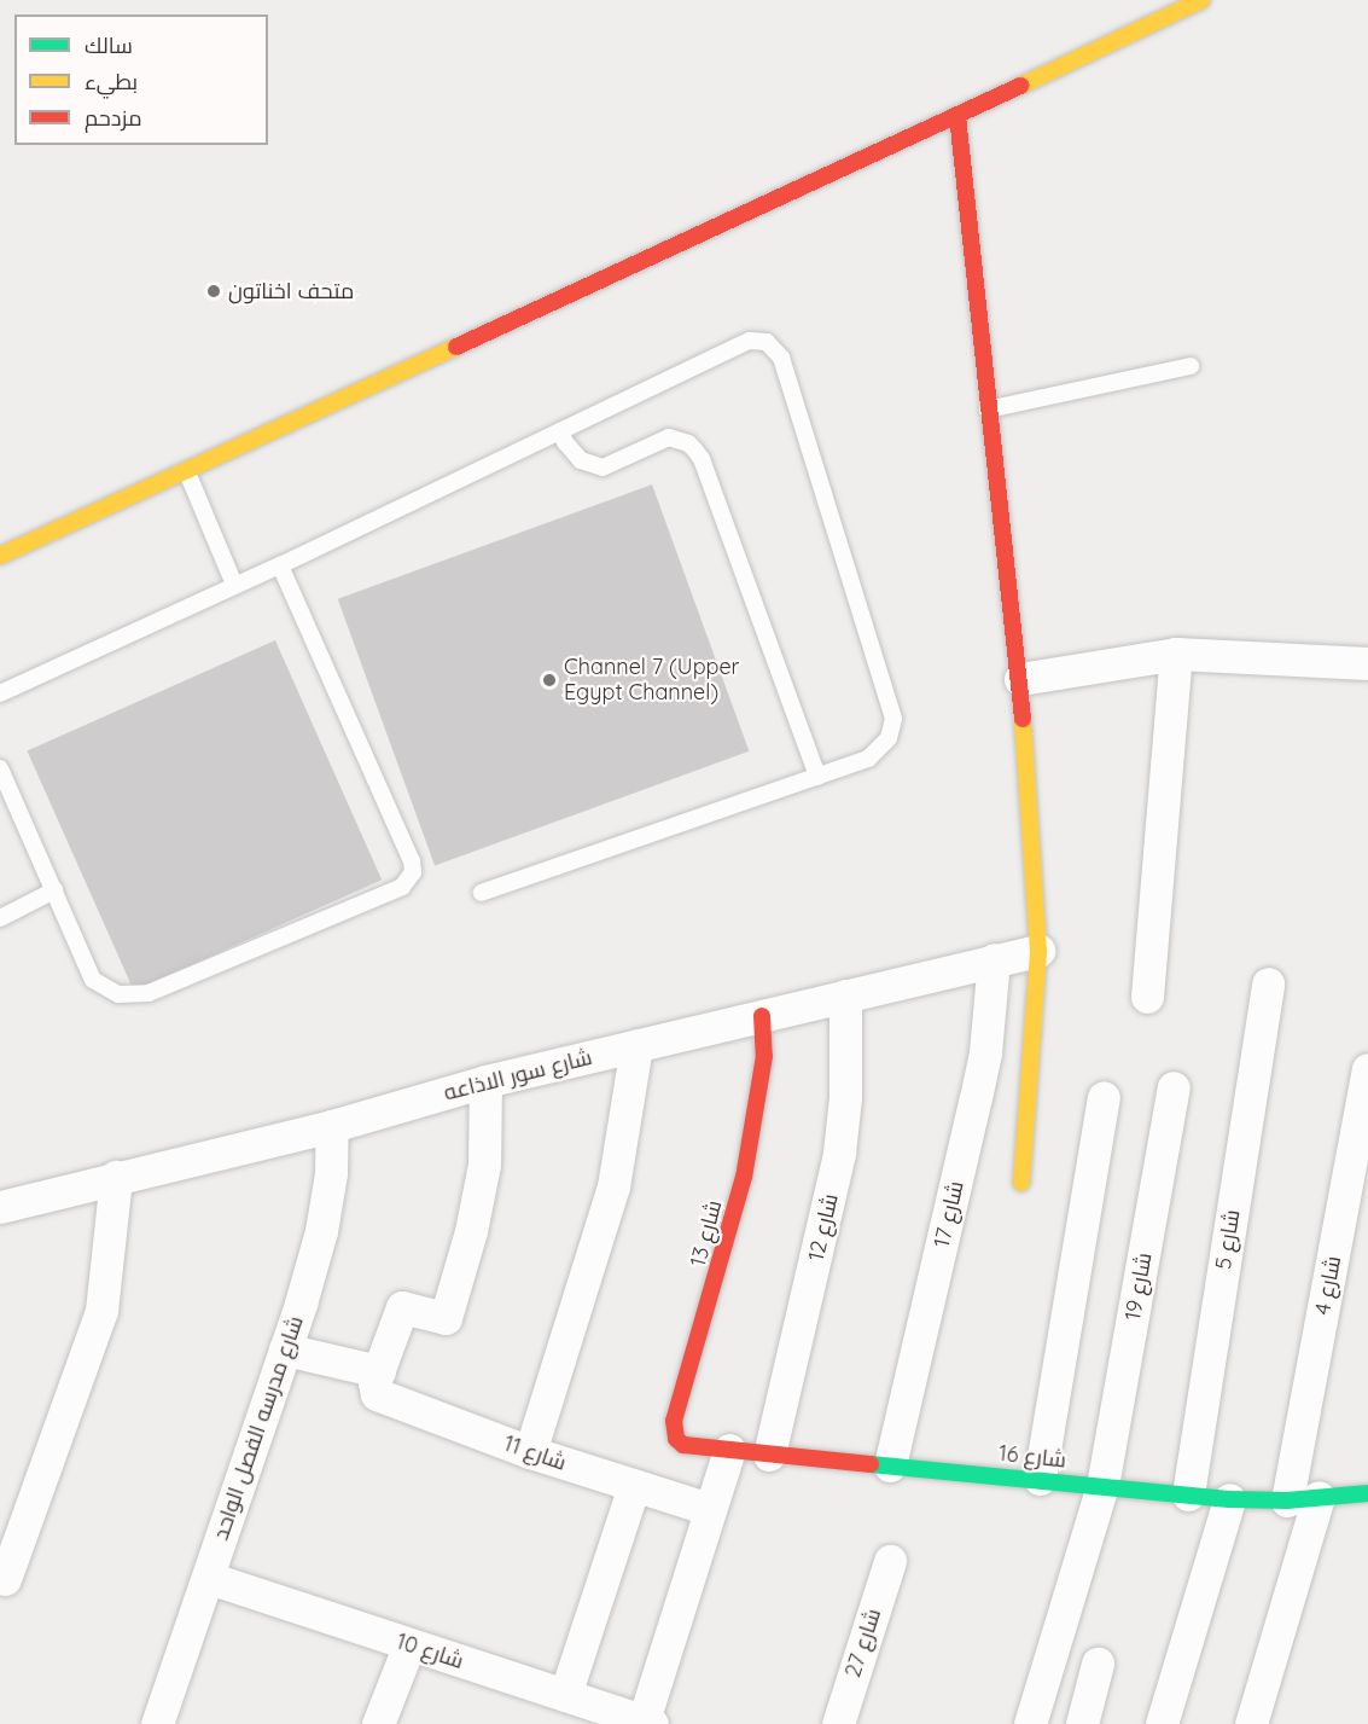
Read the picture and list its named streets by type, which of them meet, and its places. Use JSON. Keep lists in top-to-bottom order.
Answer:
{
  "streets": {
    "street": [
      "شارع سور الاذاعه",
      "شارع 17",
      "شارع 12",
      "شارع 13",
      "شارع 5",
      "شارع 4",
      "شارع 19",
      "شارع مدرسه الفصل الواحد",
      "شارع 11",
      "شارع 16",
      "شارع 27",
      "شارع 10"
    ]
  },
  "crossings": [
    ["شارع سور الاذاعه", "شارع 17"],
    ["شارع سور الاذاعه", "شارع 12"],
    ["شارع سور الاذاعه", "شارع 13"],
    ["شارع سور الاذاعه", "شارع مدرسه الفصل الواحد"],
    ["شارع 17", "شارع 16"],
    ["شارع 12", "شارع 16"],
    ["شارع 13", "شارع 16"],
    ["شارع 5", "شارع 16"],
    ["شارع 4", "شارع 16"],
    ["شارع 19", "شارع 16"],
    ["شارع مدرسه الفصل الواحد", "شارع 10"]
  ],
  "places": ["متحف اخناتون", "Channel 7 (Upper Egypt Channel)"],
  "legend": ["سالك", "بطيء", "مزدحم"]
}
